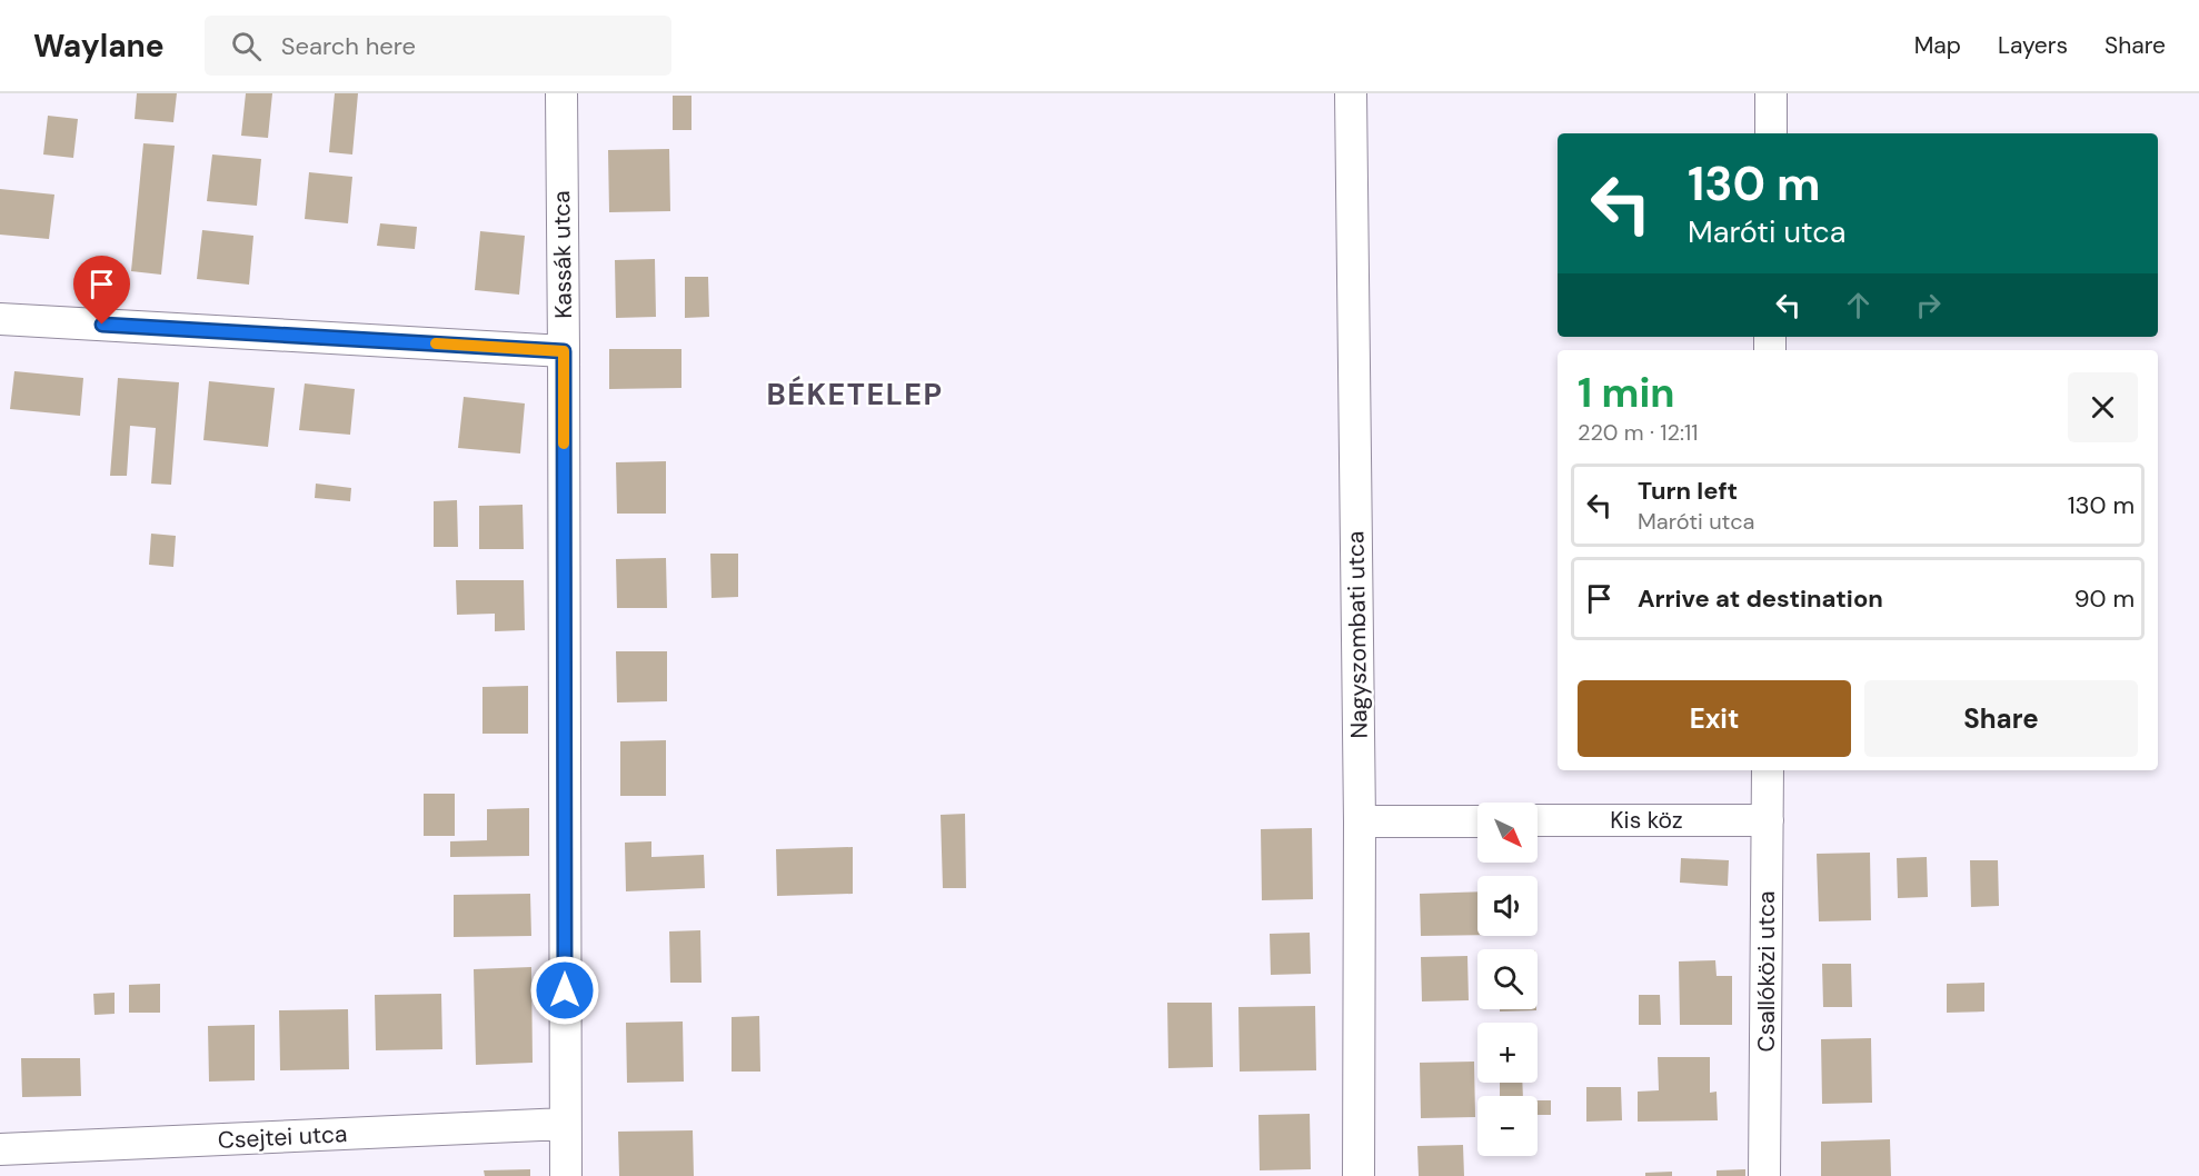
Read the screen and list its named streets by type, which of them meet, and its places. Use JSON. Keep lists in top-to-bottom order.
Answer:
{
  "streets": {
    "street": [
      "Kassák utca",
      "Nagyszombati utca",
      "Kis köz",
      "Csallóközi utca",
      "Csejtei utca"
    ]
  },
  "crossings": [
    ["Kassák utca", "Csejtei utca"],
    ["Kis köz", "Csallóközi utca"]
  ],
  "districts": ["BÉKETELEP"],
  "north": "bottom right",
  "page": {
    "header": "Waylane",
    "search": "Search here",
    "nav": ["Map", "Layers", "Share"],
    "turn": ["130 m", "Maróti utca"],
    "heading": ["1 min", "220 m · 12:11"],
    "list": [
      {
        "name": "Turn left",
        "note": "Maróti utca",
        "value": "130 m"
      },
      {
        "name": "Arrive at destination",
        "value": "90 m"
      }
    ],
    "buttons": ["Exit", "Share"],
    "map_buttons": ["+", "−"]
  }
}
